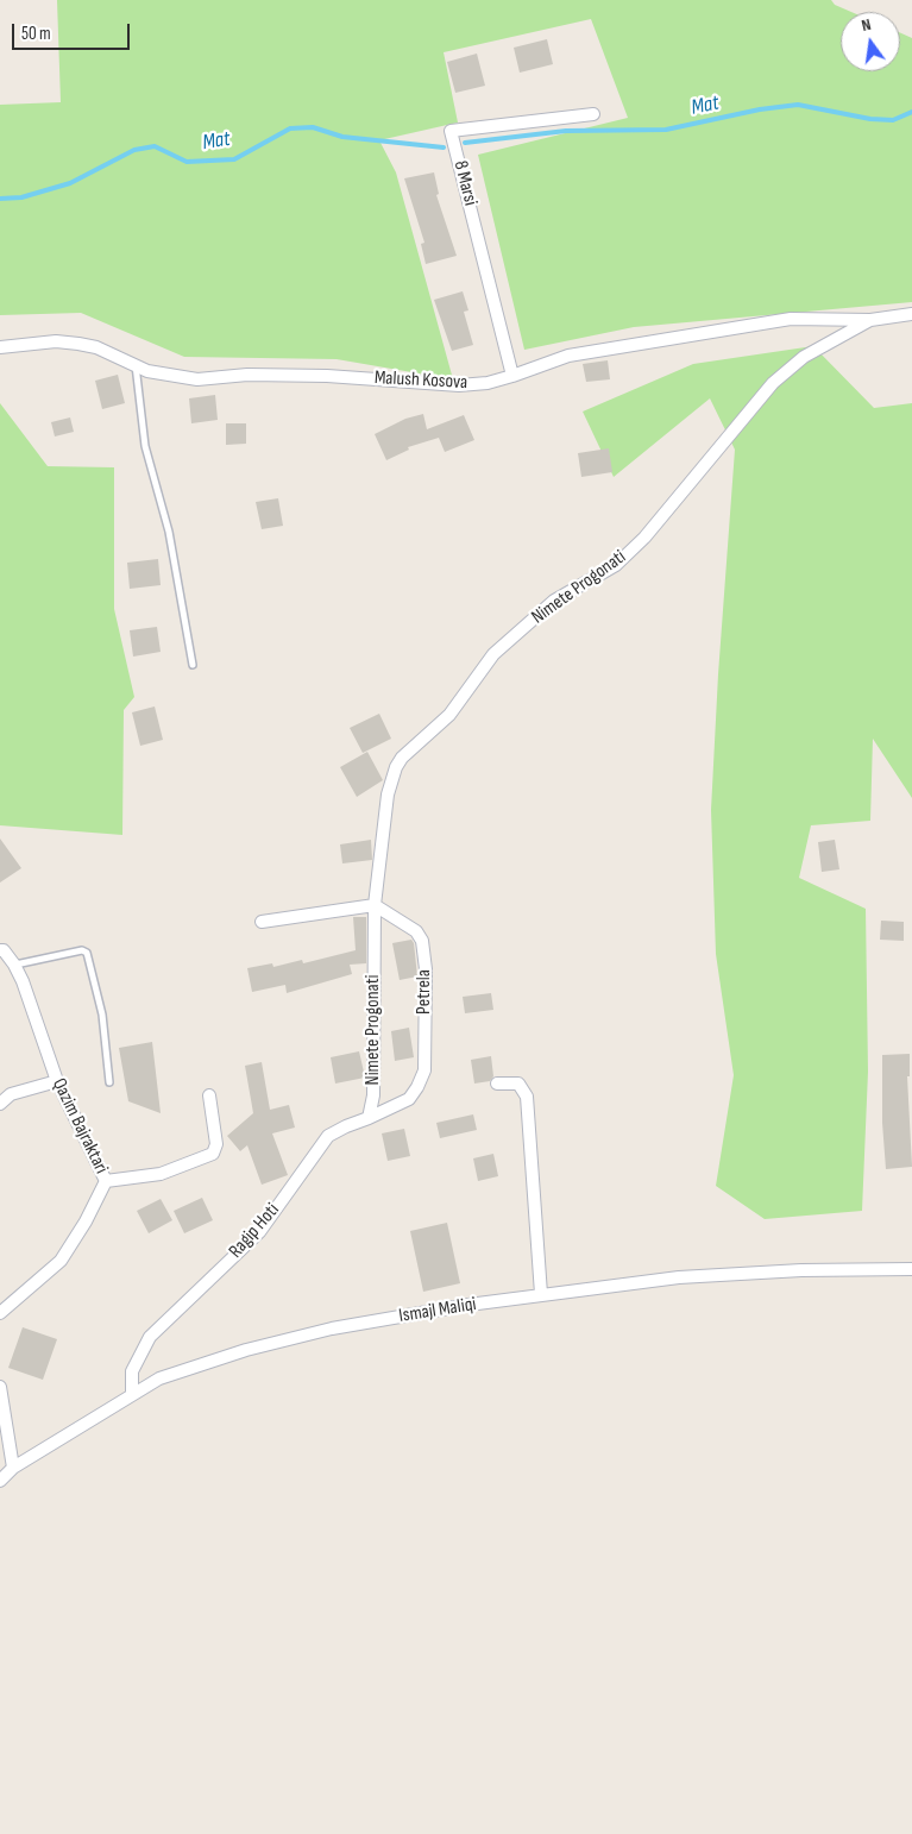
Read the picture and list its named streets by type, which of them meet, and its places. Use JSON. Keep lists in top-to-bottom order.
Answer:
{
  "streets": {
    "street": [
      "8 Marsi",
      "Malush Kosova",
      "Nimete Progonati",
      "Petrela",
      "Qazim Bajraktari",
      "Ragip Hoti",
      "Ismajl Maliqi"
    ]
  },
  "crossings": [
    ["8 Marsi", "Malush Kosova"],
    ["Malush Kosova", "Nimete Progonati"],
    ["Nimete Progonati", "Petrela"],
    ["Nimete Progonati", "Ragip Hoti"],
    ["Petrela", "Ragip Hoti"],
    ["Ragip Hoti", "Ismajl Maliqi"]
  ],
  "water": ["Mat"],
  "scale_bar": "50 m",
  "north": "top"
}
